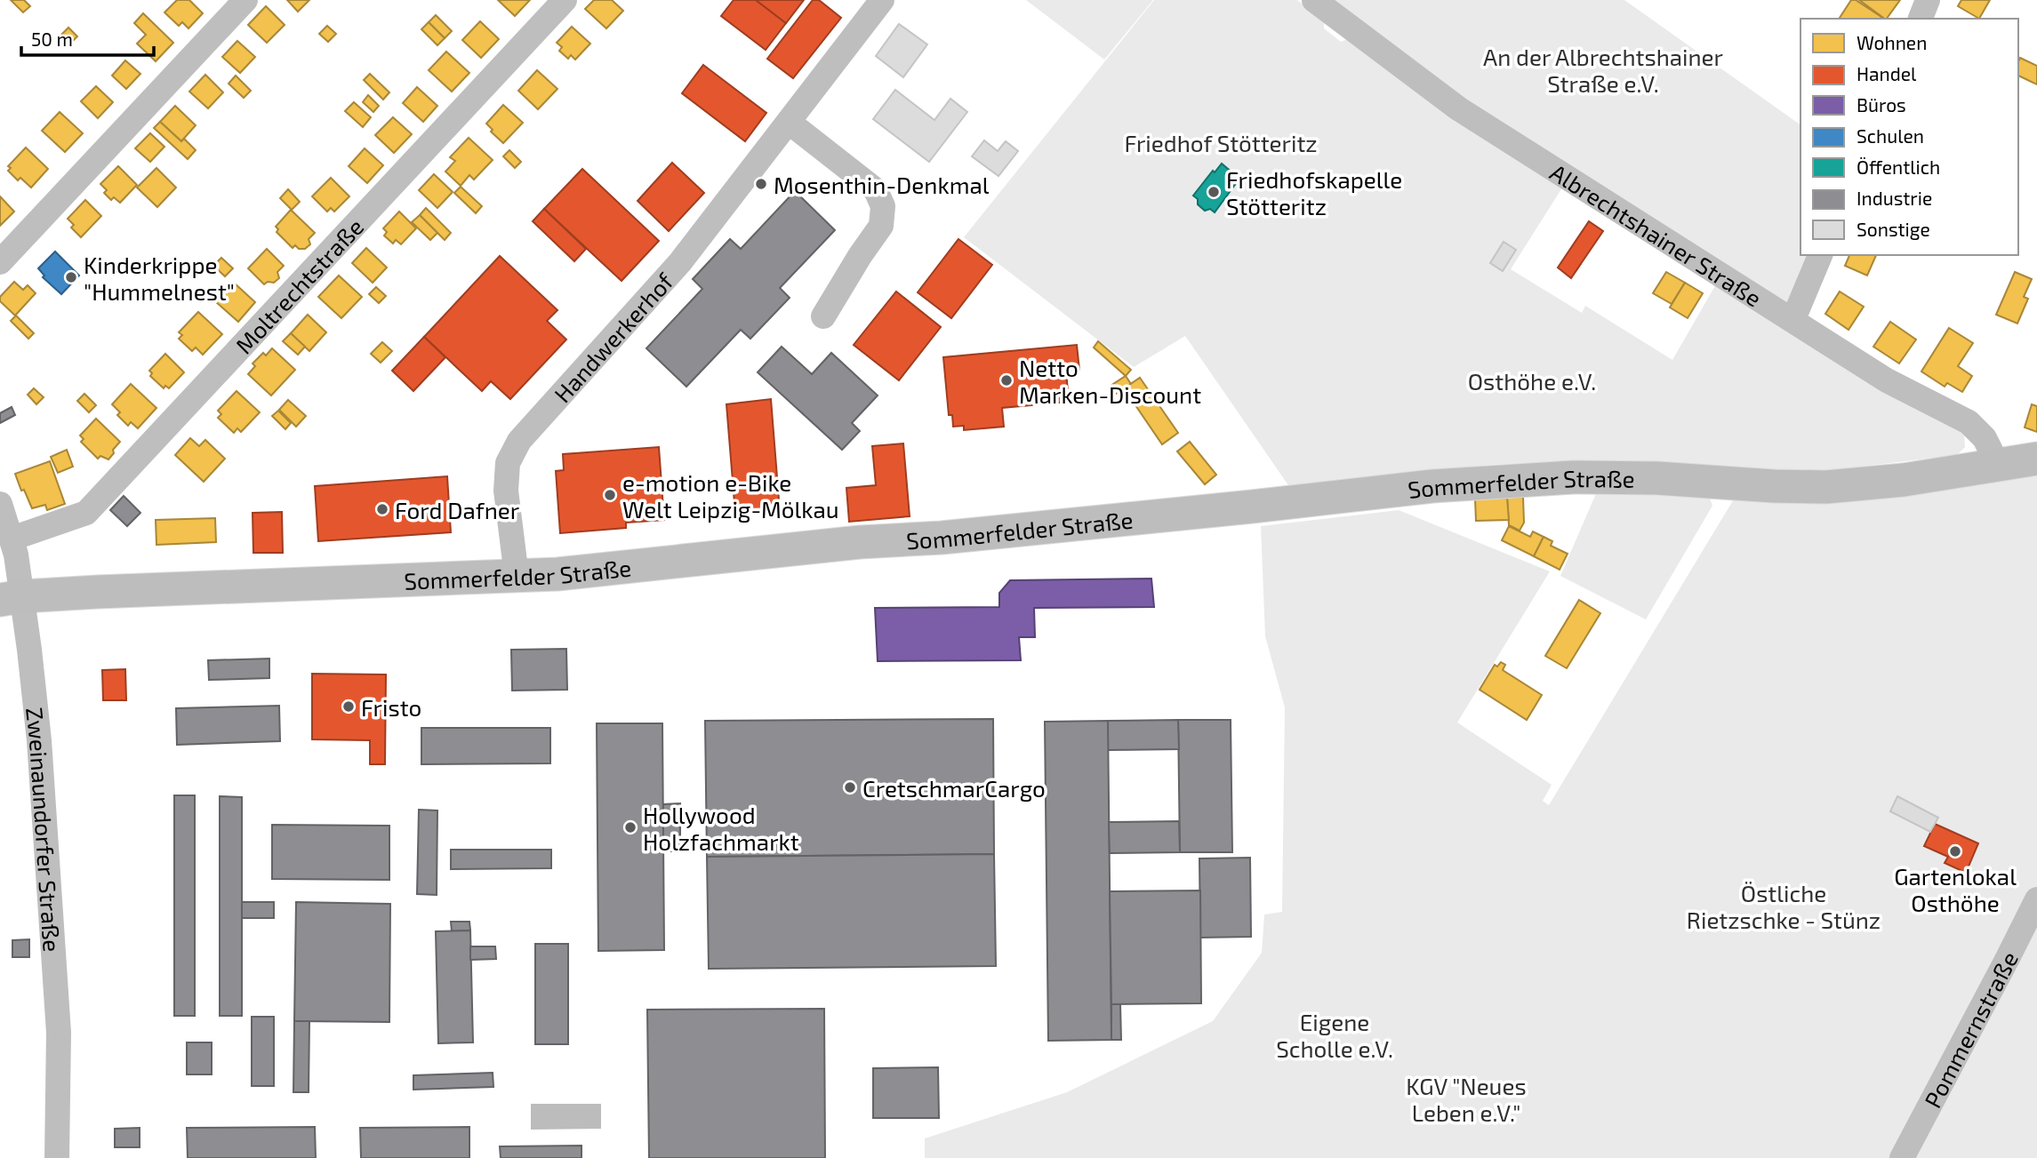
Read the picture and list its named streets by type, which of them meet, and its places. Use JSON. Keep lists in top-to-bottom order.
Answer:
{
  "streets": {
    "main road": ["Sommerfelder Straße"],
    "street": [
      "Albrechtshainer Straße",
      "Moltrechtstraße",
      "Handwerkerhof",
      "Zweinaundorfer Straße",
      "Pommernstraße"
    ]
  },
  "crossings": [
    ["Albrechtshainer Straße", "Sommerfelder Straße"],
    ["Moltrechtstraße", "Zweinaundorfer Straße"],
    ["Handwerkerhof", "Sommerfelder Straße"],
    ["Sommerfelder Straße", "Zweinaundorfer Straße"]
  ],
  "parks": [
    "An der Albrechtshainer Straße e.V.",
    "Friedhof Stötteritz",
    "Osthöhe e.V.",
    "Östliche Rietzschke - Stünz",
    "Eigene Scholle e.V.",
    "KGV \"Neues Leben e.V.\""
  ],
  "places": [
    "Mosenthin-Denkmal",
    "Friedhofskapelle Stötteritz",
    "Kinderkrippe \"Hummelnest\"",
    "Netto Marken-Discount",
    "e-motion e-Bike Welt Leipzig-Mölkau",
    "Ford Dafner",
    "Fristo",
    "CretschmarCargo",
    "Hollywood Holzfachmarkt",
    "Gartenlokal Osthöhe"
  ],
  "legend": [
    "Wohnen",
    "Handel",
    "Büros",
    "Schulen",
    "Öffentlich",
    "Industrie",
    "Sonstige"
  ],
  "scale_bar": "50 m"
}
